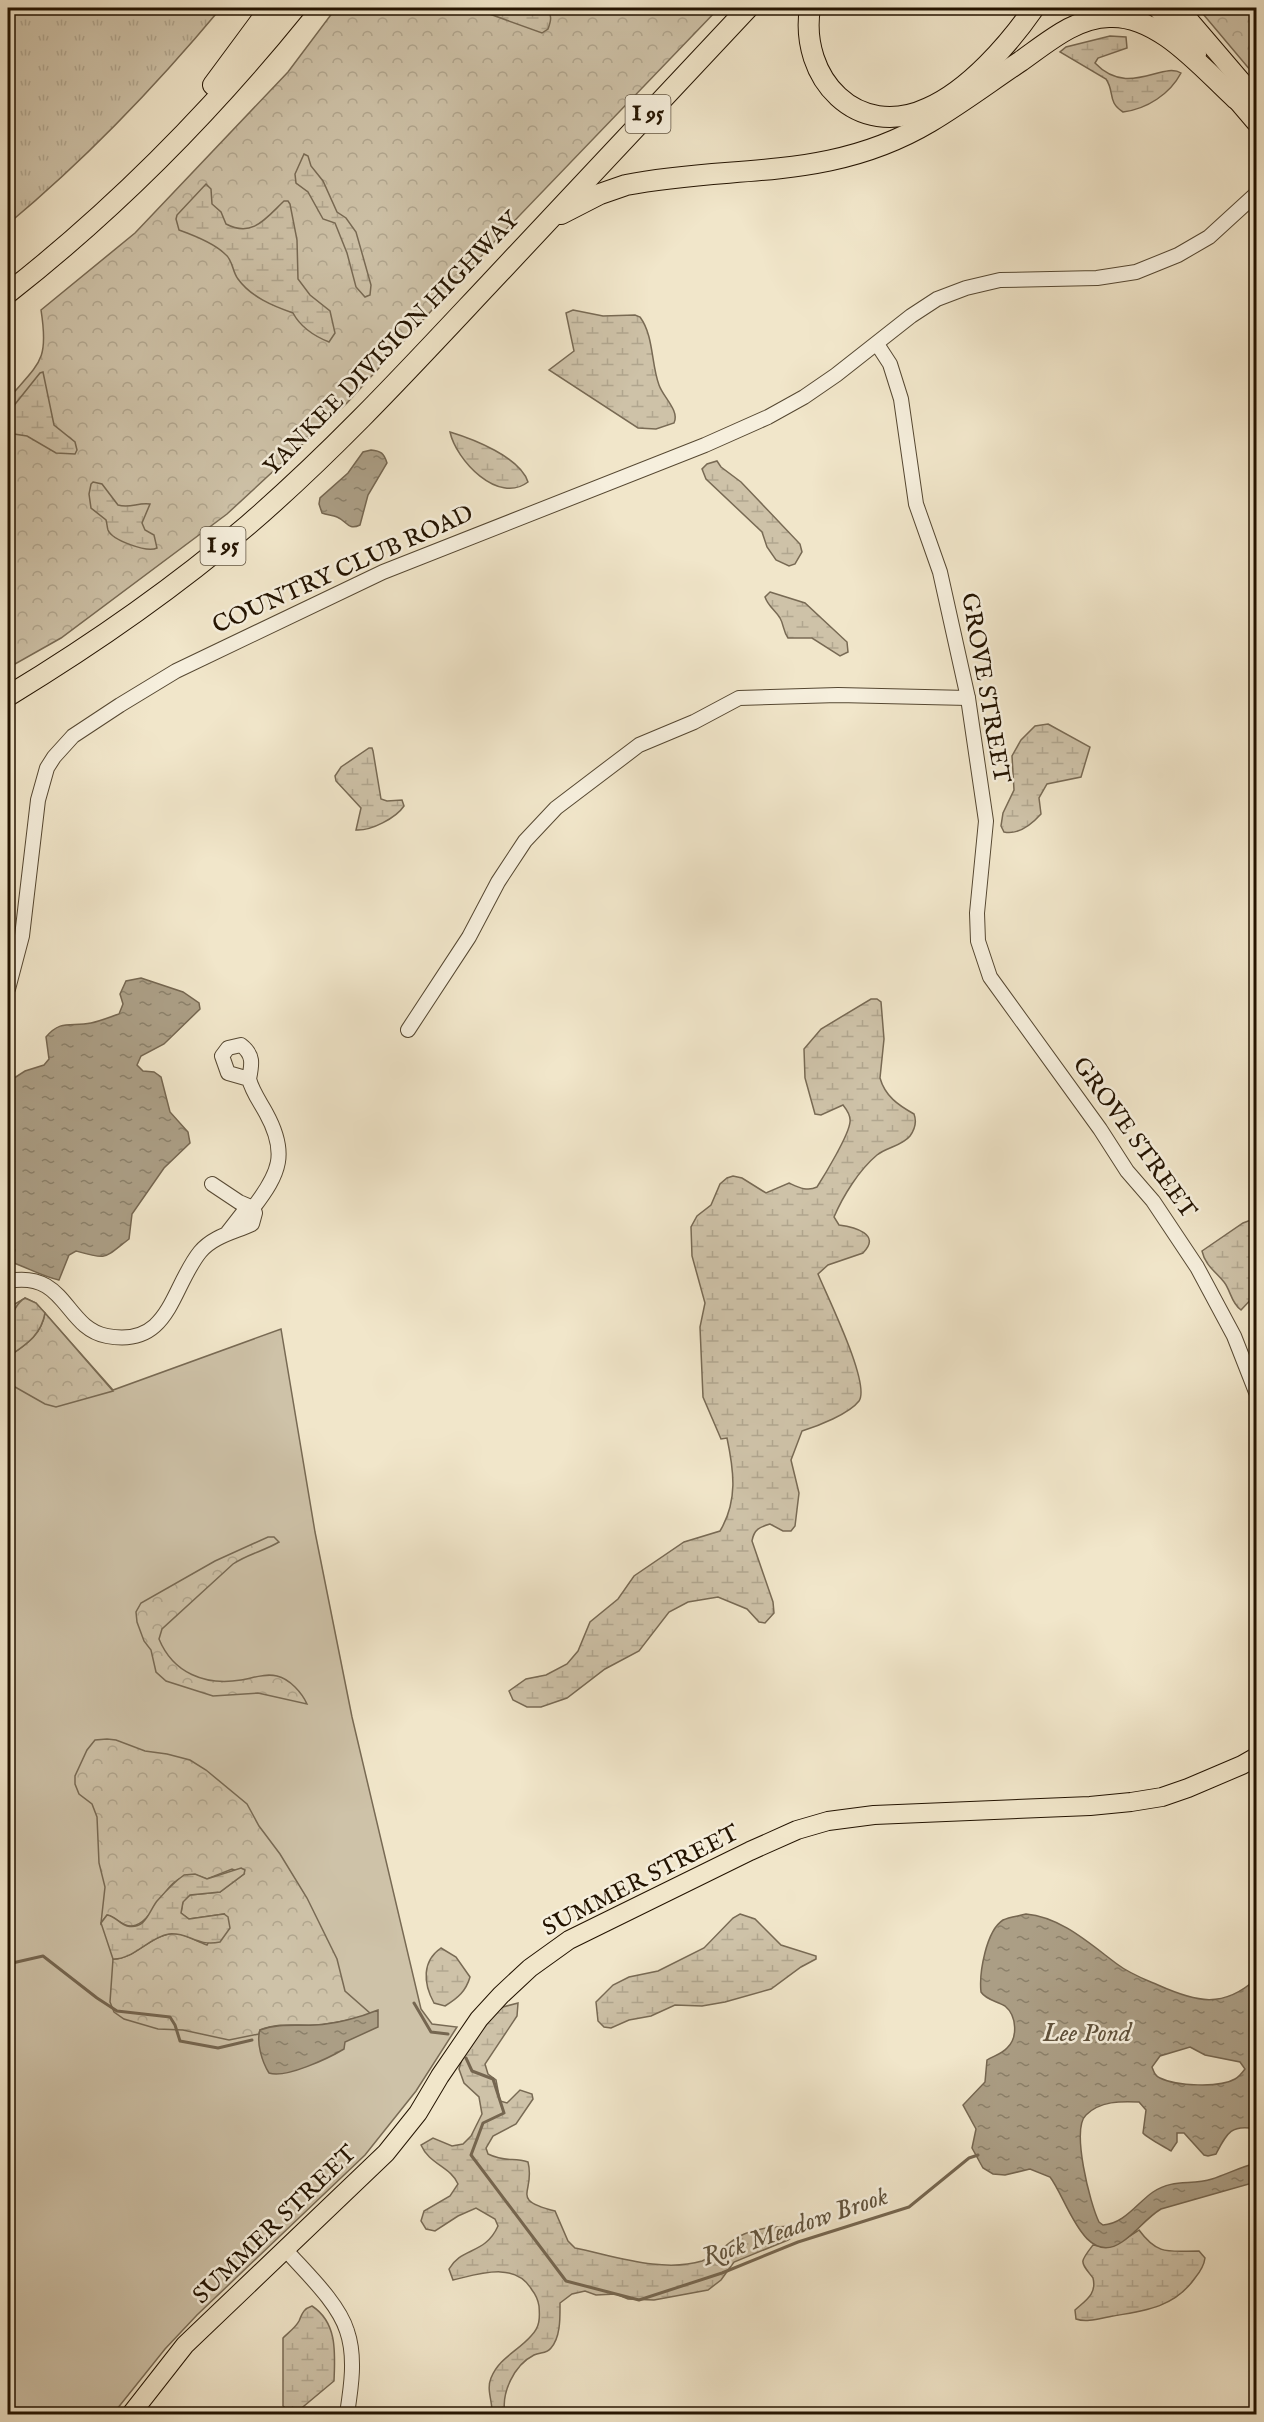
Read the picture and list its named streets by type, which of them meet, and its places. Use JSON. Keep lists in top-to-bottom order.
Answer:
{
  "streets": {
    "highway": ["I 95", "YANKEE DIVISION HIGHWAY"],
    "main road": ["SUMMER STREET"],
    "street": ["COUNTRY CLUB ROAD", "GROVE STREET"]
  },
  "crossings": [
    ["COUNTRY CLUB ROAD", "GROVE STREET"]
  ],
  "water": ["Lee Pond", "Rock Meadow Brook"]
}
